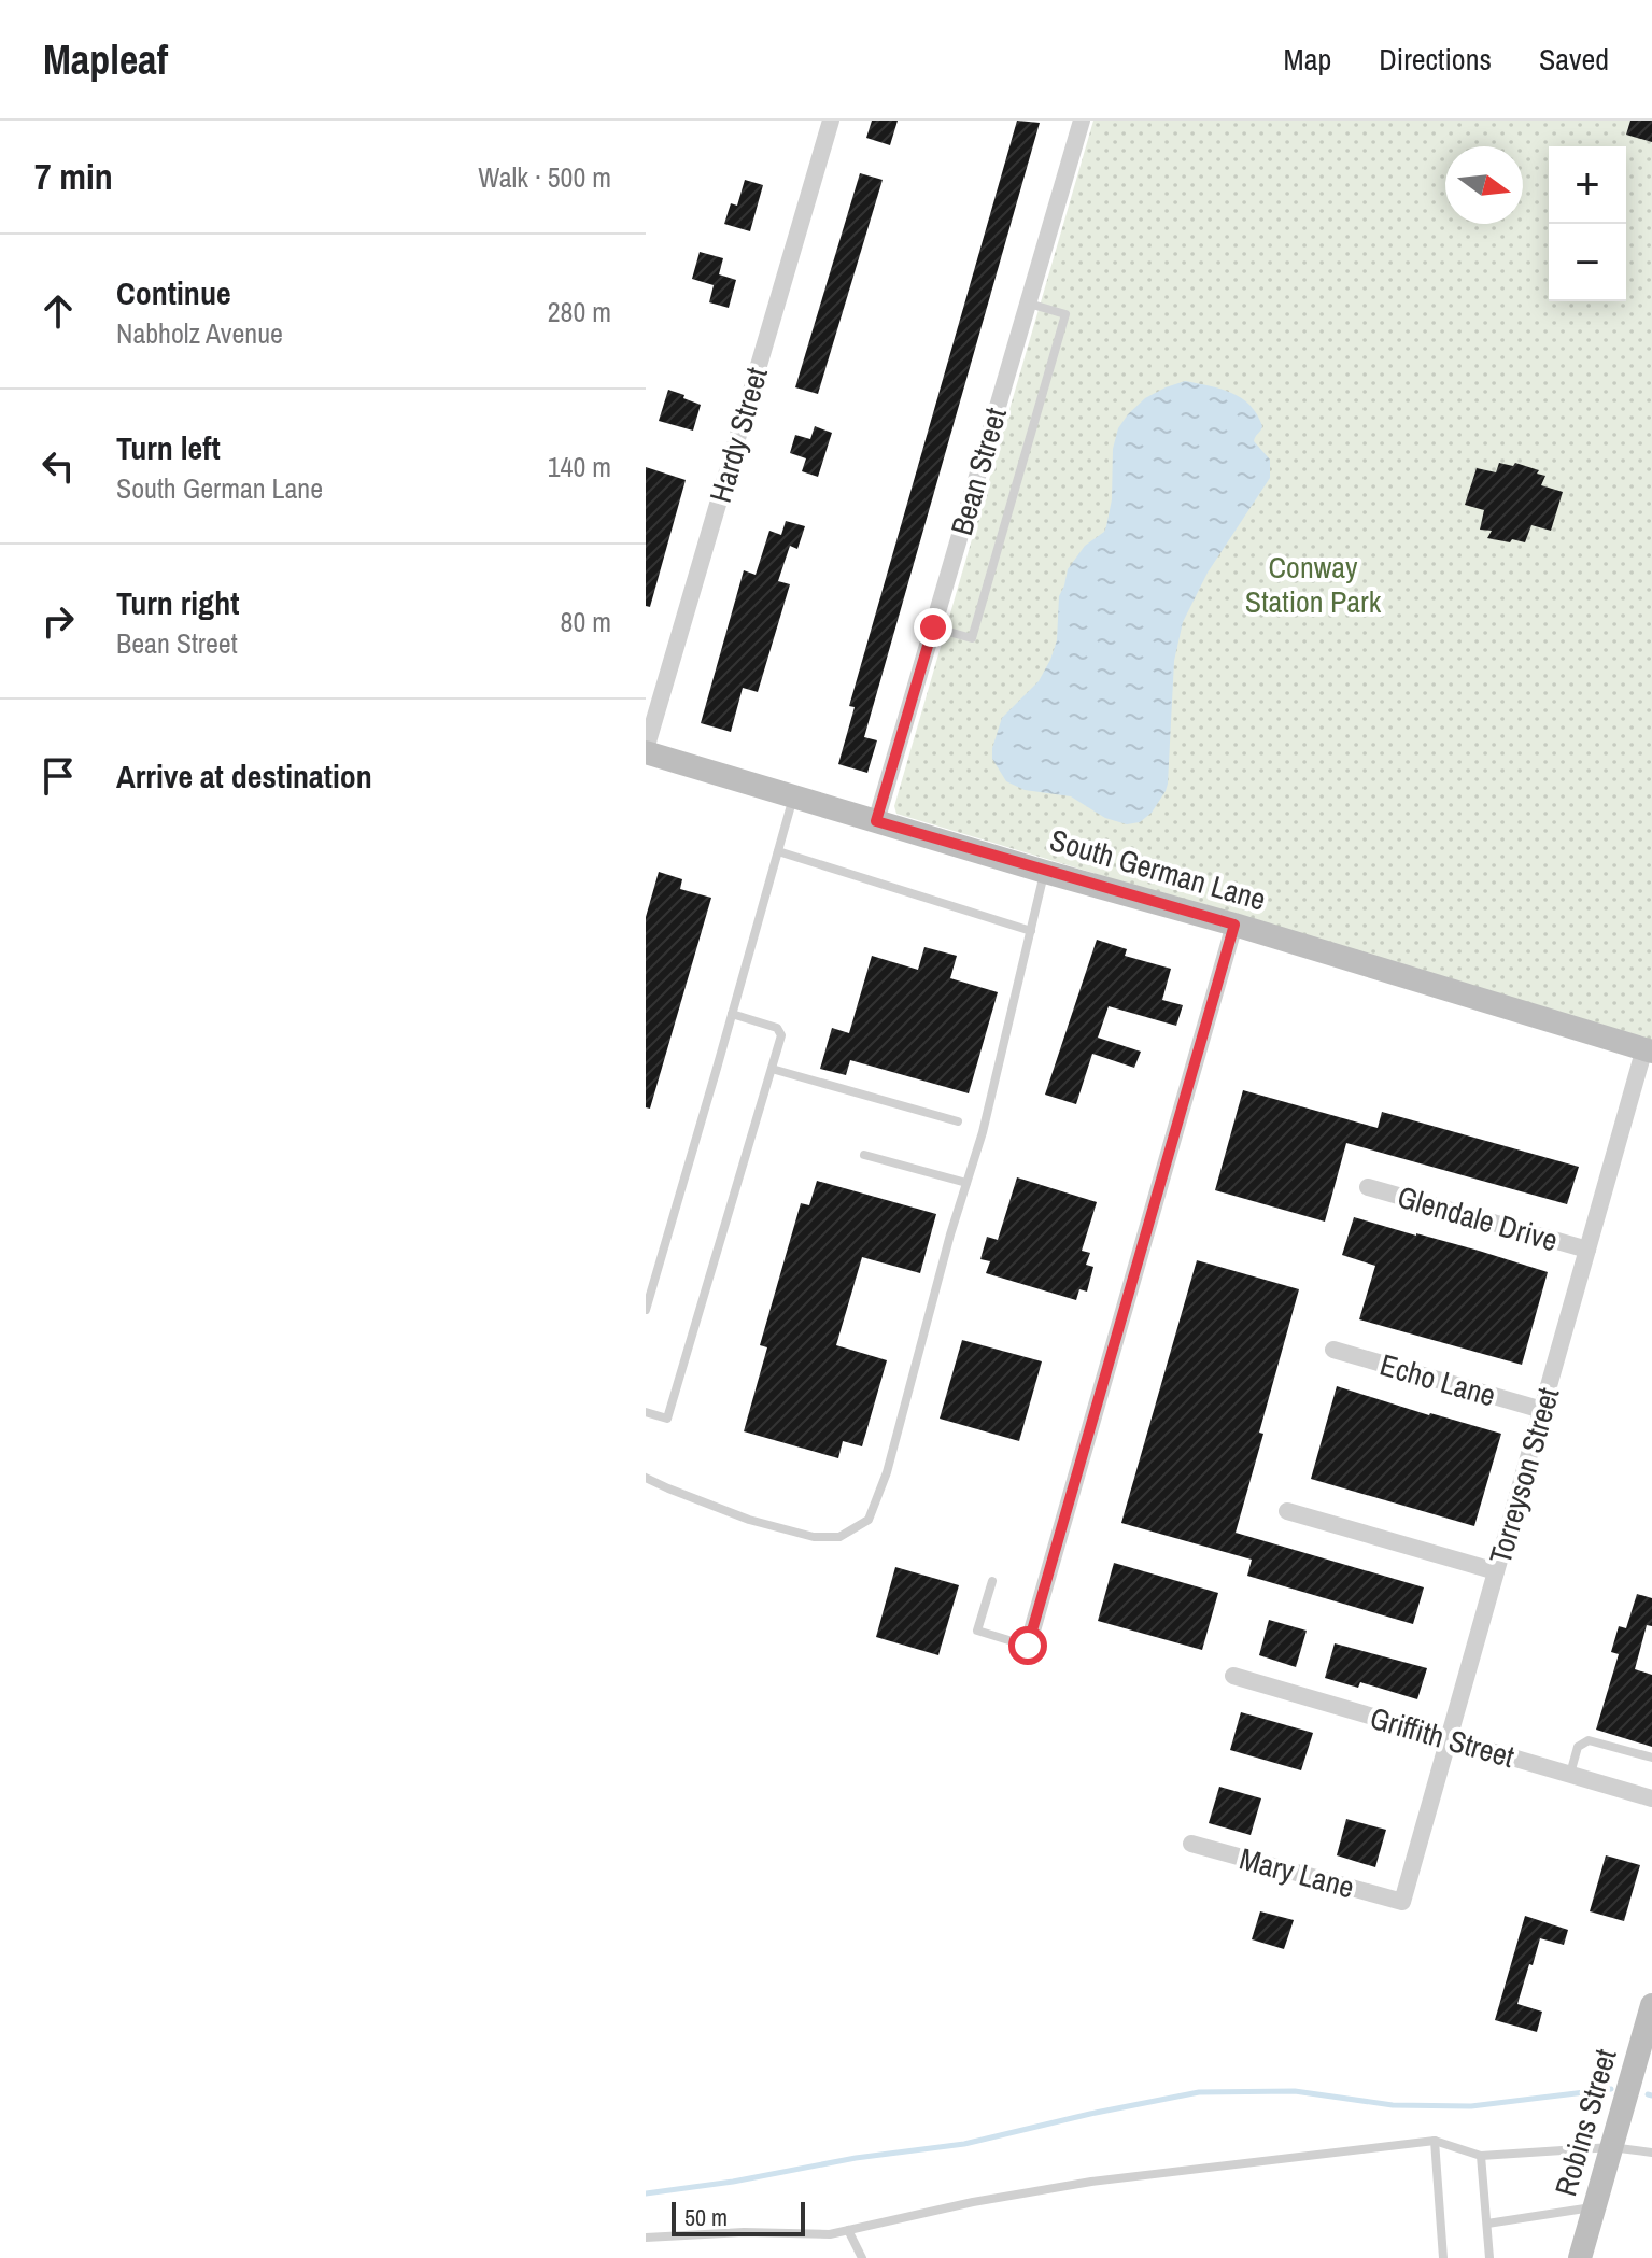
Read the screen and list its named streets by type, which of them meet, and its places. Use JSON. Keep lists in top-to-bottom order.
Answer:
{
  "streets": {
    "street": [
      "Hardy Street",
      "Bean Street",
      "South German Lane",
      "Glendale Drive",
      "Echo Lane",
      "Torreyson Street",
      "Griffith Street",
      "Mary Lane",
      "Robins Street"
    ]
  },
  "crossings": [
    ["Hardy Street", "South German Lane"],
    ["Bean Street", "South German Lane"],
    ["South German Lane", "Torreyson Street"],
    ["Glendale Drive", "Torreyson Street"],
    ["Echo Lane", "Torreyson Street"],
    ["Torreyson Street", "Griffith Street"],
    ["Torreyson Street", "Mary Lane"]
  ],
  "parks": ["Conway Station Park"],
  "scale_bar": "50 m",
  "north": "right",
  "page": {
    "header": "Mapleaf",
    "nav": ["Map", "Directions", "Saved"],
    "heading": ["7 min", "Walk · 500 m"],
    "map_buttons": ["+", "−"],
    "list": [
      ["Continue", "Nabholz Avenue", "280 m"],
      ["Turn left", "South German Lane", "140 m"],
      ["Turn right", "Bean Street", "80 m"],
      "Arrive at destination"
    ],
    "scale": "50 m"
  }
}
